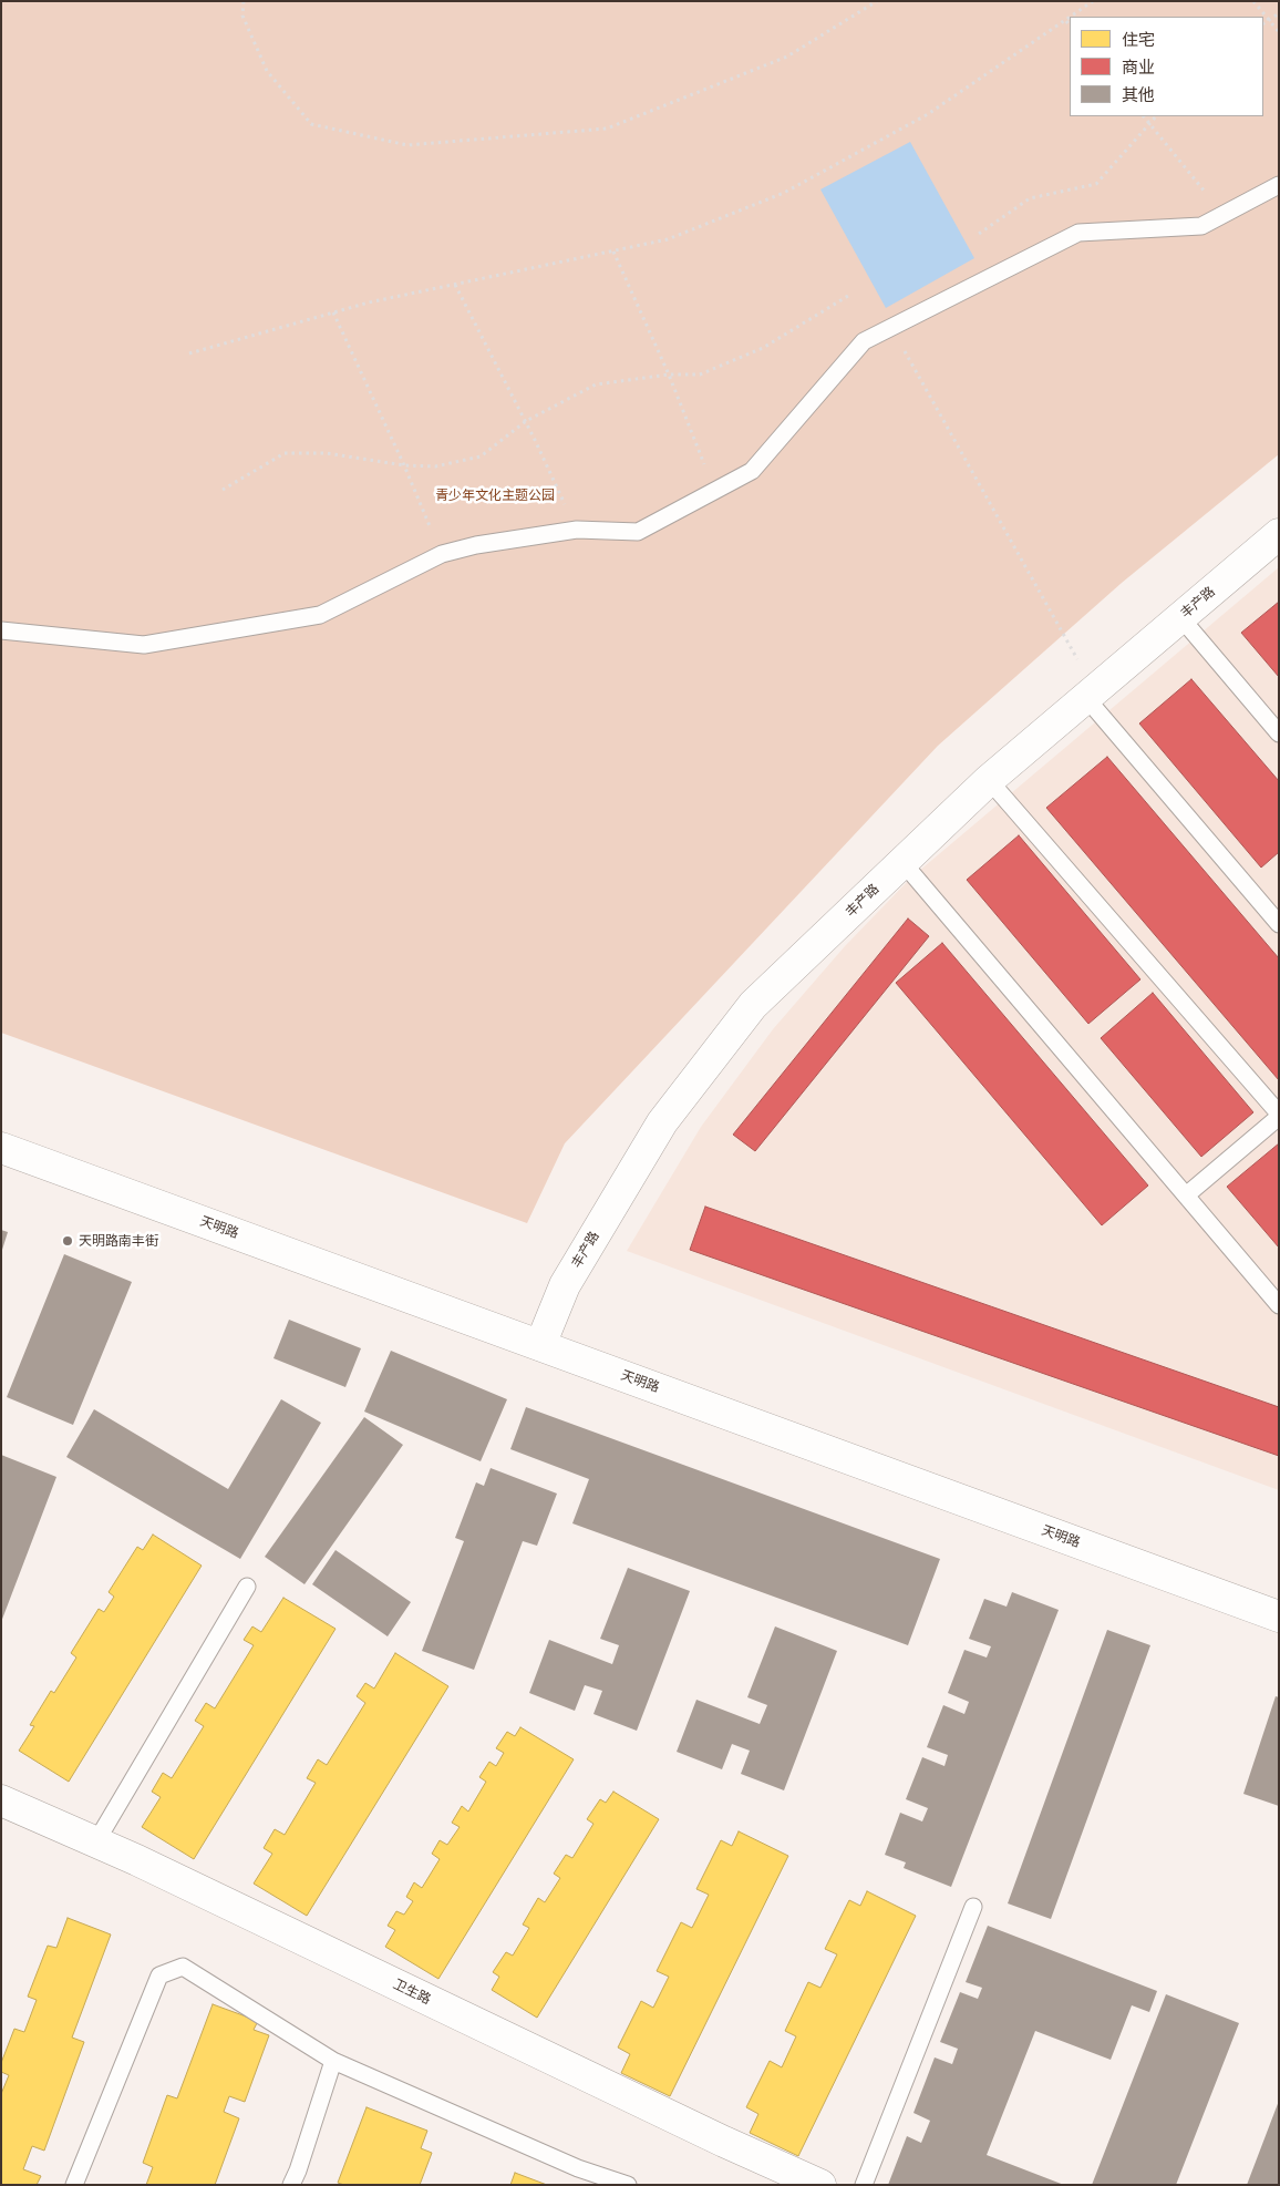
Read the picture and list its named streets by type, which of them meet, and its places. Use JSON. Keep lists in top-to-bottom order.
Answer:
{
  "streets": {
    "street": ["丰产路", "天明路", "卫生路"]
  },
  "crossings": [
    ["丰产路", "天明路"]
  ],
  "parks": ["青少年文化主题公园"],
  "places": ["天明路南丰街"],
  "legend": ["住宅", "商业", "其他"]
}
